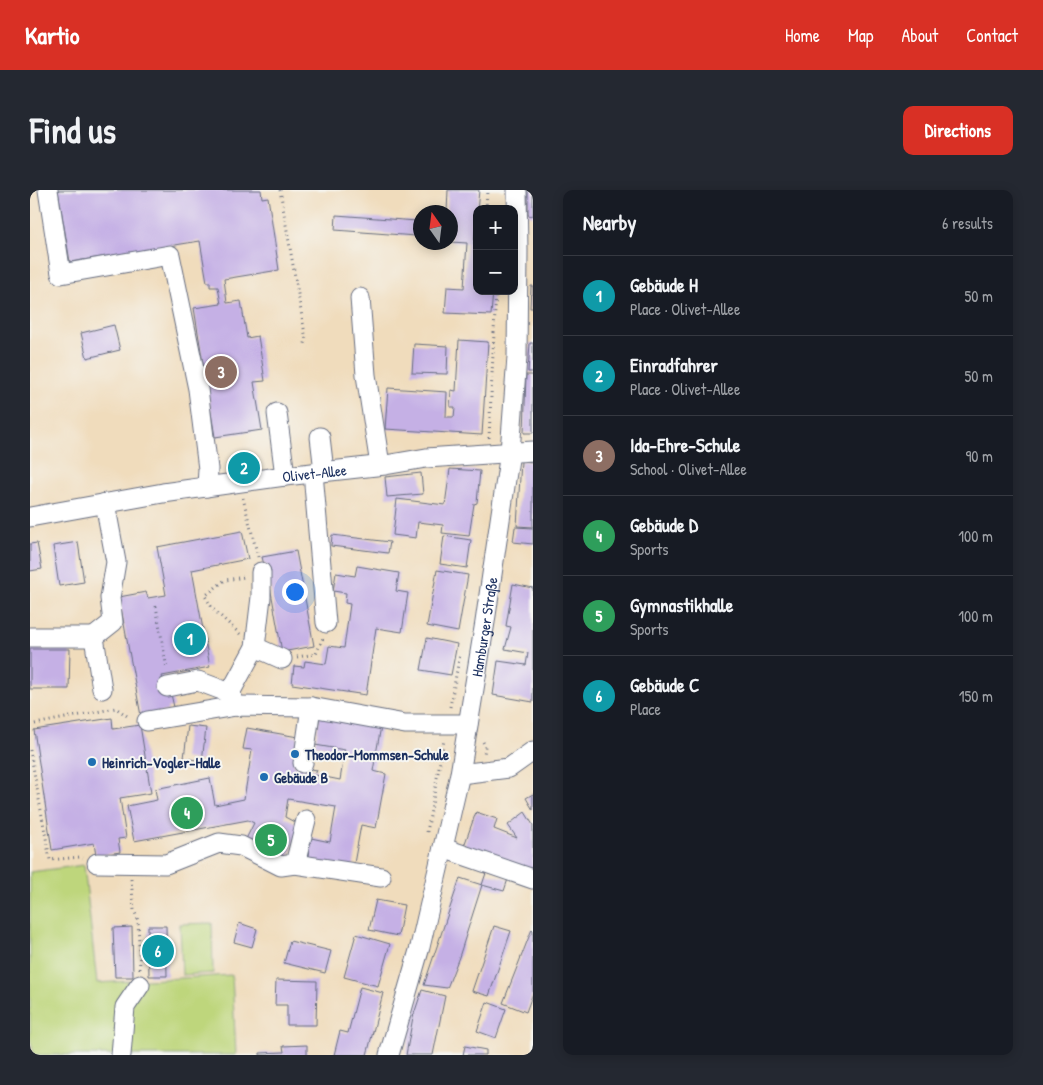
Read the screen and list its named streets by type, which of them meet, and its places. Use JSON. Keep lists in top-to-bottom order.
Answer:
{
  "streets": {
    "street": ["Olivet-Allee", "Hamburger Straße"]
  },
  "crossings": [
    ["Olivet-Allee", "Hamburger Straße"]
  ],
  "places": ["Theodor-Mommsen-Schule", "Heinrich-Vogler-Halle", "Gebäude B"],
  "north": "top",
  "page": {
    "header": "Kartio",
    "nav": [
      "Home",
      "Map",
      "About",
      "Contact"
    ],
    "buttons": "Directions",
    "title": "Find us",
    "heading": ["Nearby", "6 results"],
    "map_buttons": ["+", "−"],
    "list": [
      {
        "mark": "1",
        "name": "Gebäude H",
        "note": "Place · Olivet-Allee",
        "value": "50 m"
      },
      {
        "mark": "2",
        "name": "Einradfahrer",
        "note": "Place · Olivet-Allee",
        "value": "50 m"
      },
      {
        "mark": "3",
        "name": "Ida-Ehre-Schule",
        "note": "School · Olivet-Allee",
        "value": "90 m"
      },
      {
        "mark": "4",
        "name": "Gebäude D",
        "note": "Sports",
        "value": "100 m"
      },
      {
        "mark": "5",
        "name": "Gymnastikhalle",
        "note": "Sports",
        "value": "100 m"
      },
      {
        "mark": "6",
        "name": "Gebäude C",
        "note": "Place",
        "value": "150 m"
      }
    ],
    "pins": [
      "3",
      "2",
      "1",
      "4",
      "5",
      "6"
    ]
  }
}
